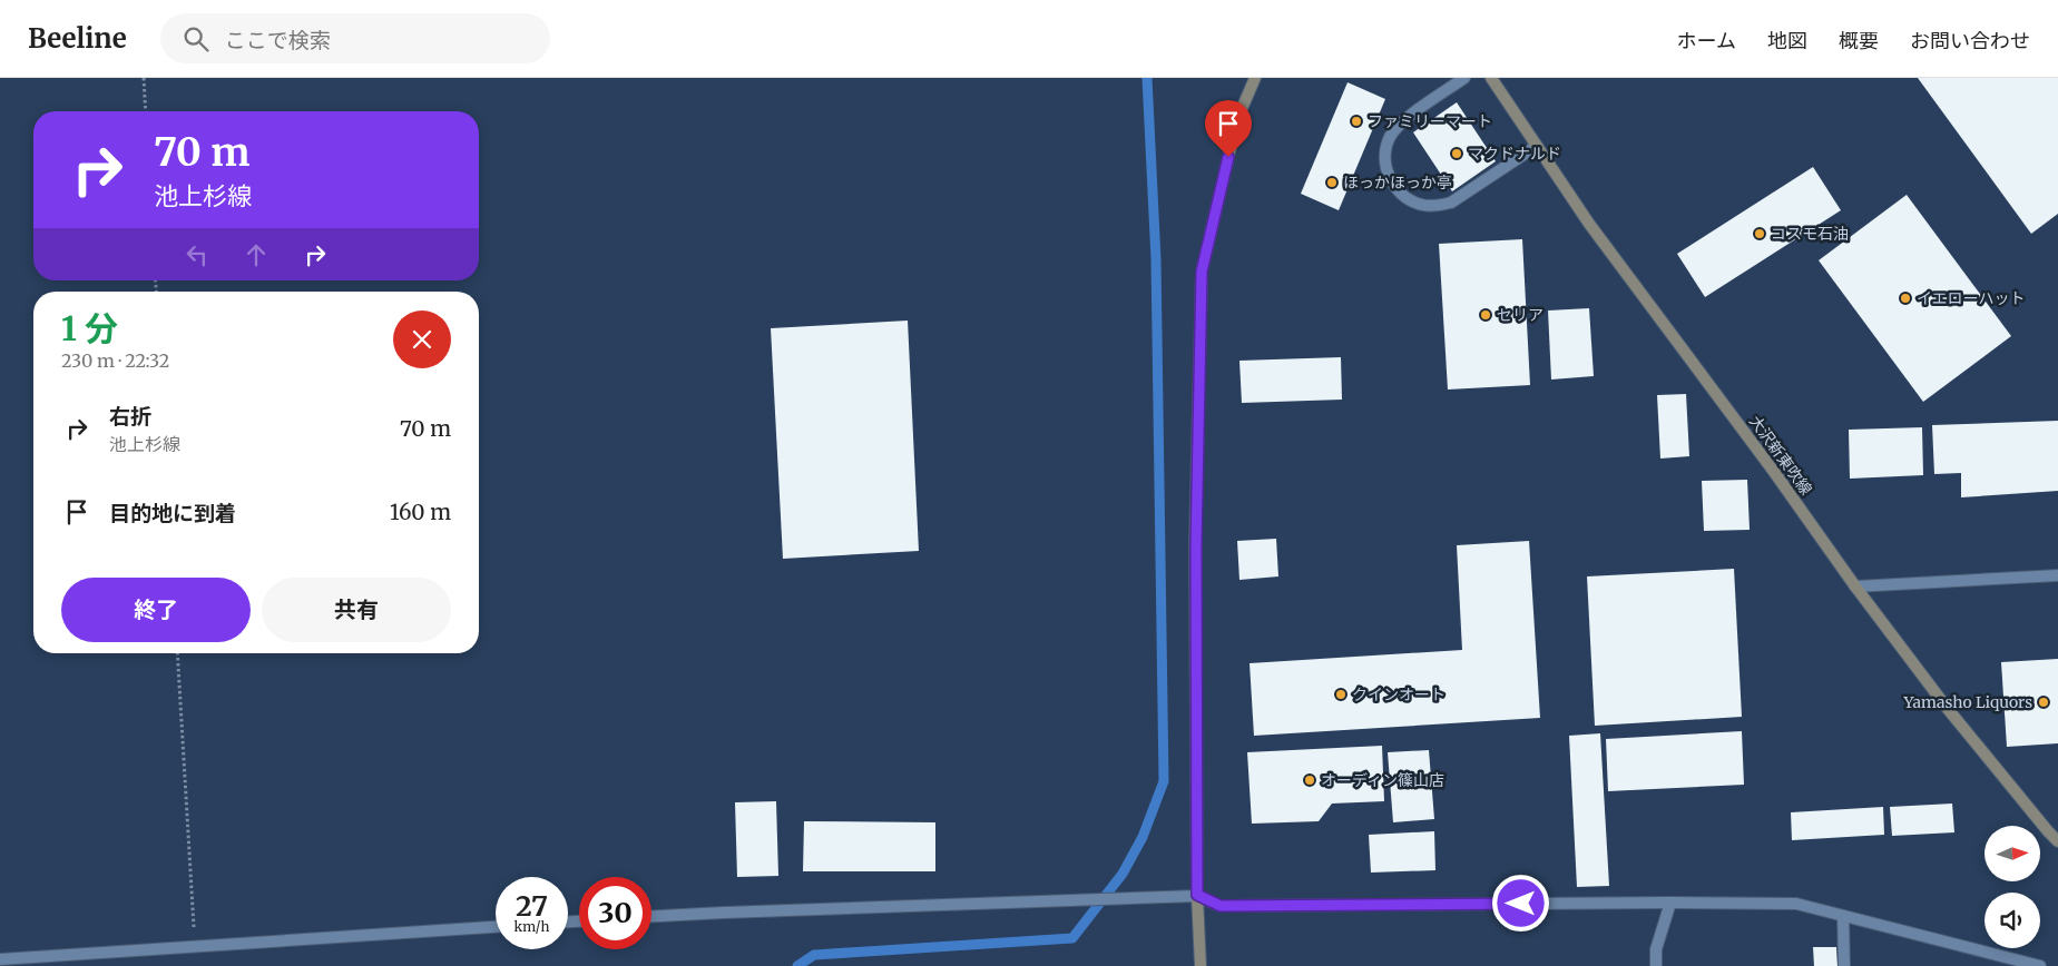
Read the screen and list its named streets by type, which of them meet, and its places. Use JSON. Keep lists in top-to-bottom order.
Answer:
{
  "streets": {
    "main road": ["大沢新東吹線"]
  },
  "places": [
    "ファミリーマート",
    "マクドナルド",
    "ほっかほっか亭",
    "コスモ石油",
    "イエローハット",
    "セリア",
    "クインオート",
    "Yamasho Liquors",
    "オーディン篠山店"
  ],
  "north": "right",
  "page": {
    "header": "Beeline",
    "search": "ここで検索",
    "nav": [
      "ホーム",
      "地図",
      "概要",
      "お問い合わせ"
    ],
    "turn": ["70 m", "池上杉線"],
    "heading": ["1 分", "230 m · 22:32"],
    "list": [
      {
        "name": "右折",
        "note": "池上杉線",
        "value": "70 m"
      },
      {
        "name": "目的地に到着",
        "value": "160 m"
      }
    ],
    "buttons": ["終了", "共有"],
    "speed": "27 km/h",
    "limit": "30"
  }
}
